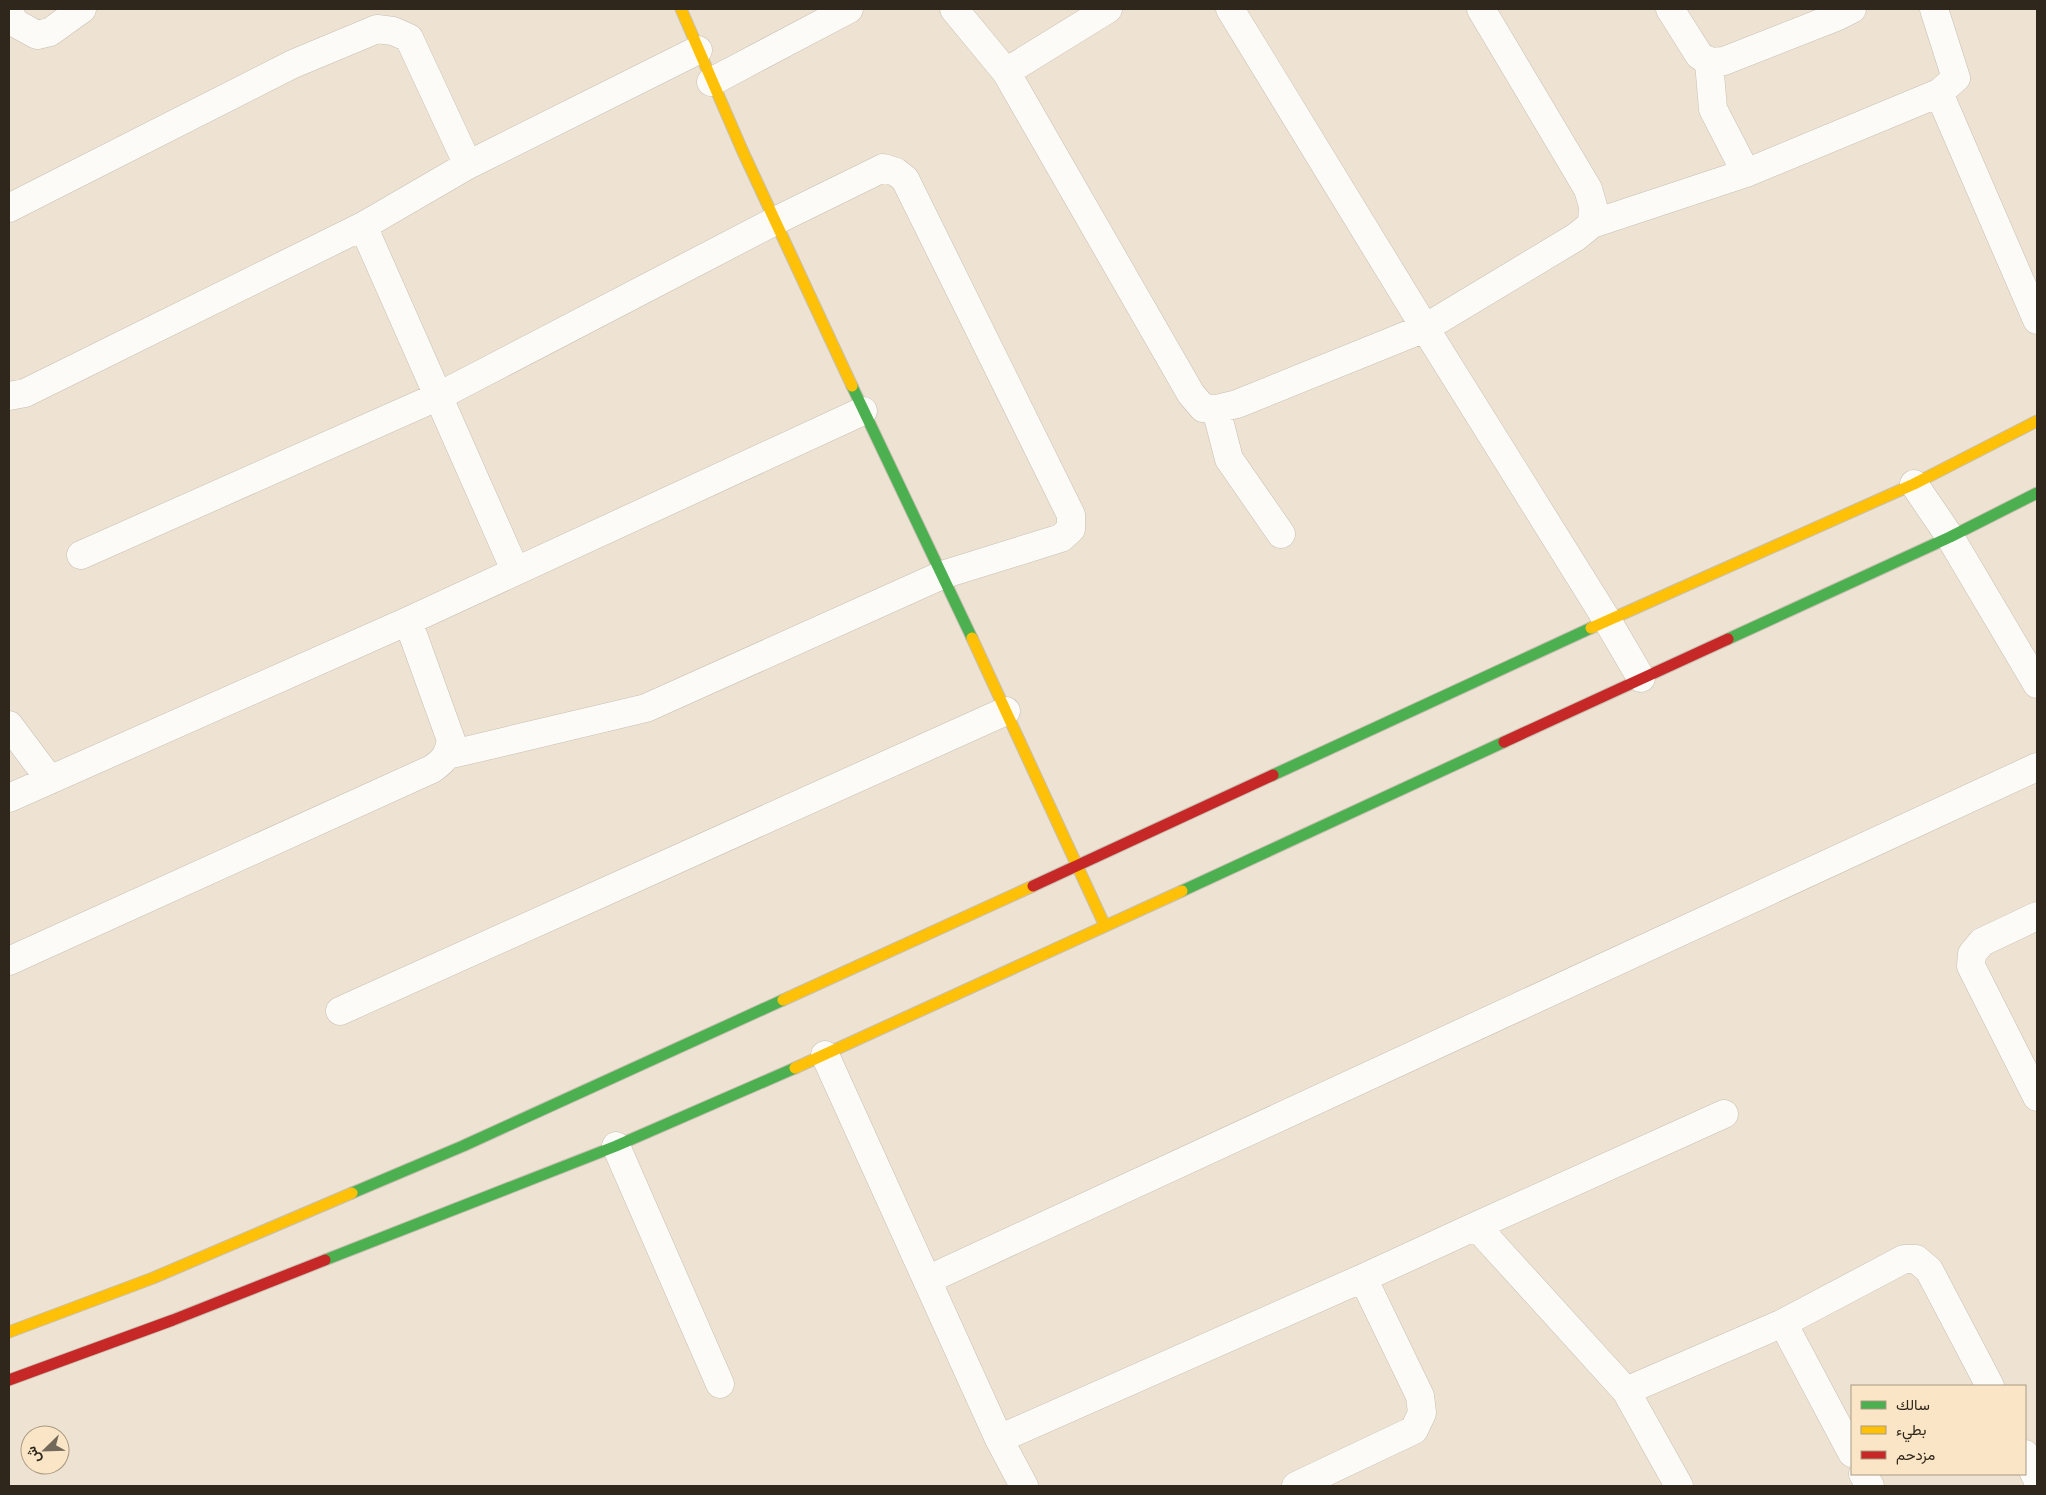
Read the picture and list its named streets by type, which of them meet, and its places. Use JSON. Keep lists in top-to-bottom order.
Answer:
{
  "legend": ["سالك", "بطيء", "مزدحم"],
  "north": "bottom left"
}
